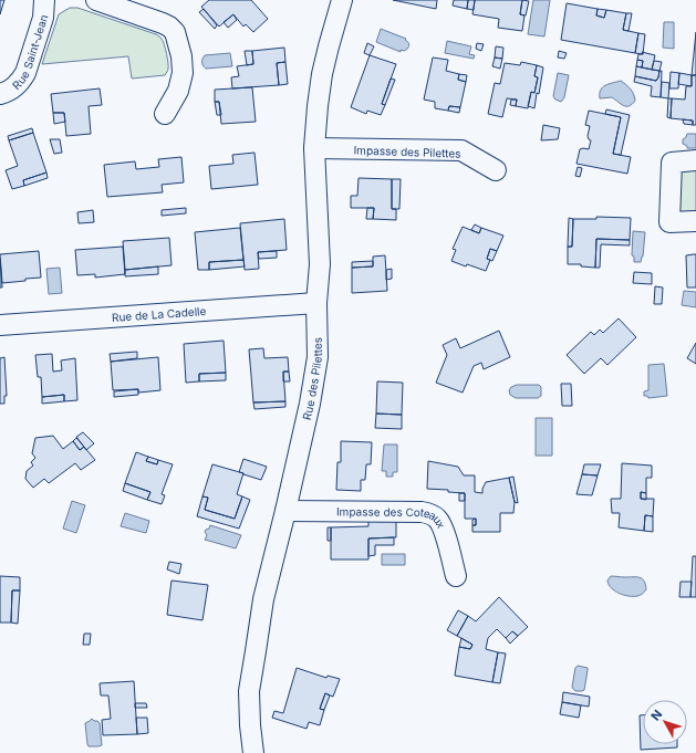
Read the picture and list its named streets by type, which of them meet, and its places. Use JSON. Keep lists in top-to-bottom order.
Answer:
{
  "streets": {
    "street": [
      "Rue Saint-Jean",
      "Impasse des Pilettes",
      "Rue de La Cadelle",
      "Rue des Pilettes",
      "Impasse des Coteaux"
    ]
  },
  "crossings": [
    ["Impasse des Pilettes", "Rue des Pilettes"],
    ["Rue de La Cadelle", "Rue des Pilettes"],
    ["Rue des Pilettes", "Impasse des Coteaux"]
  ],
  "north": "top left"
}
